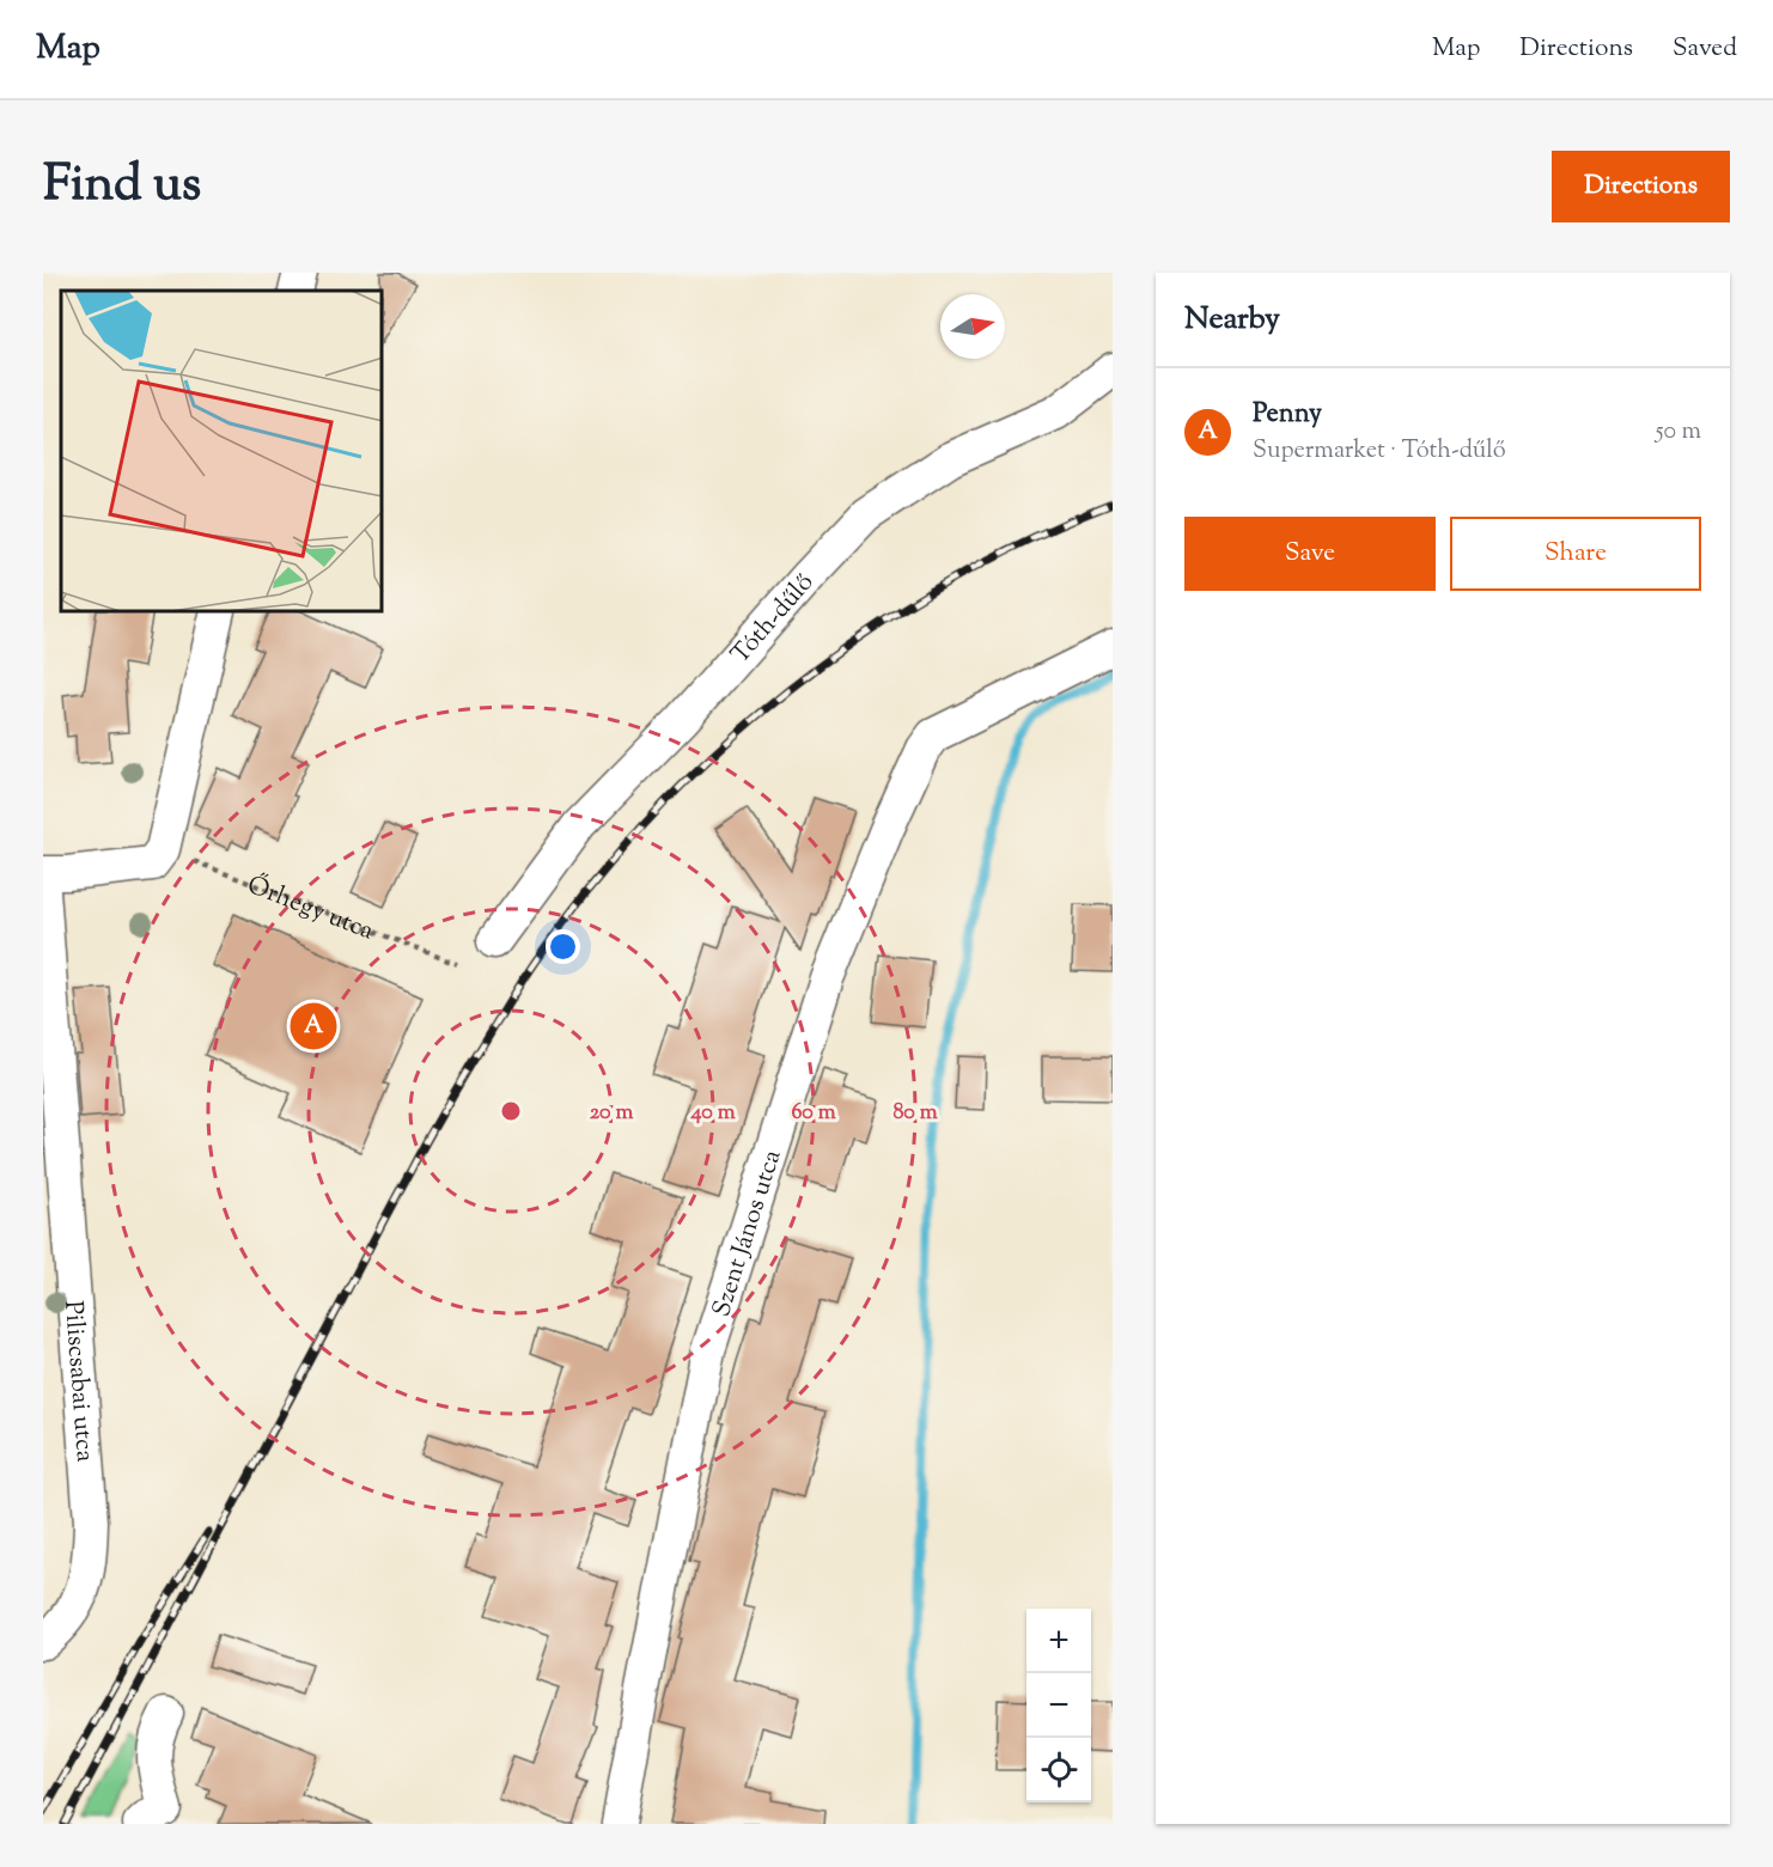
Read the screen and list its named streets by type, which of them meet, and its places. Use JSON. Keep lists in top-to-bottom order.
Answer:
{
  "streets": {
    "street": ["Tóth-dűlő", "Szent János utca", "Piliscsabai utca"],
    "path": ["Őrhegy utca"]
  },
  "north": "right",
  "page": {
    "header": "Map",
    "nav": ["Map", "Directions", "Saved"],
    "title": "Find us",
    "buttons": [
      "Directions",
      ["Save", "Share"]
    ],
    "heading": "Nearby",
    "list": [
      {
        "mark": "A",
        "name": "Penny",
        "note": "Supermarket · Tóth-dűlő",
        "value": "50 m"
      }
    ],
    "pins": "A",
    "map_buttons": ["+", "−"]
  },
  "rings": [
    "20 m",
    "40 m",
    "60 m",
    "80 m"
  ]
}
